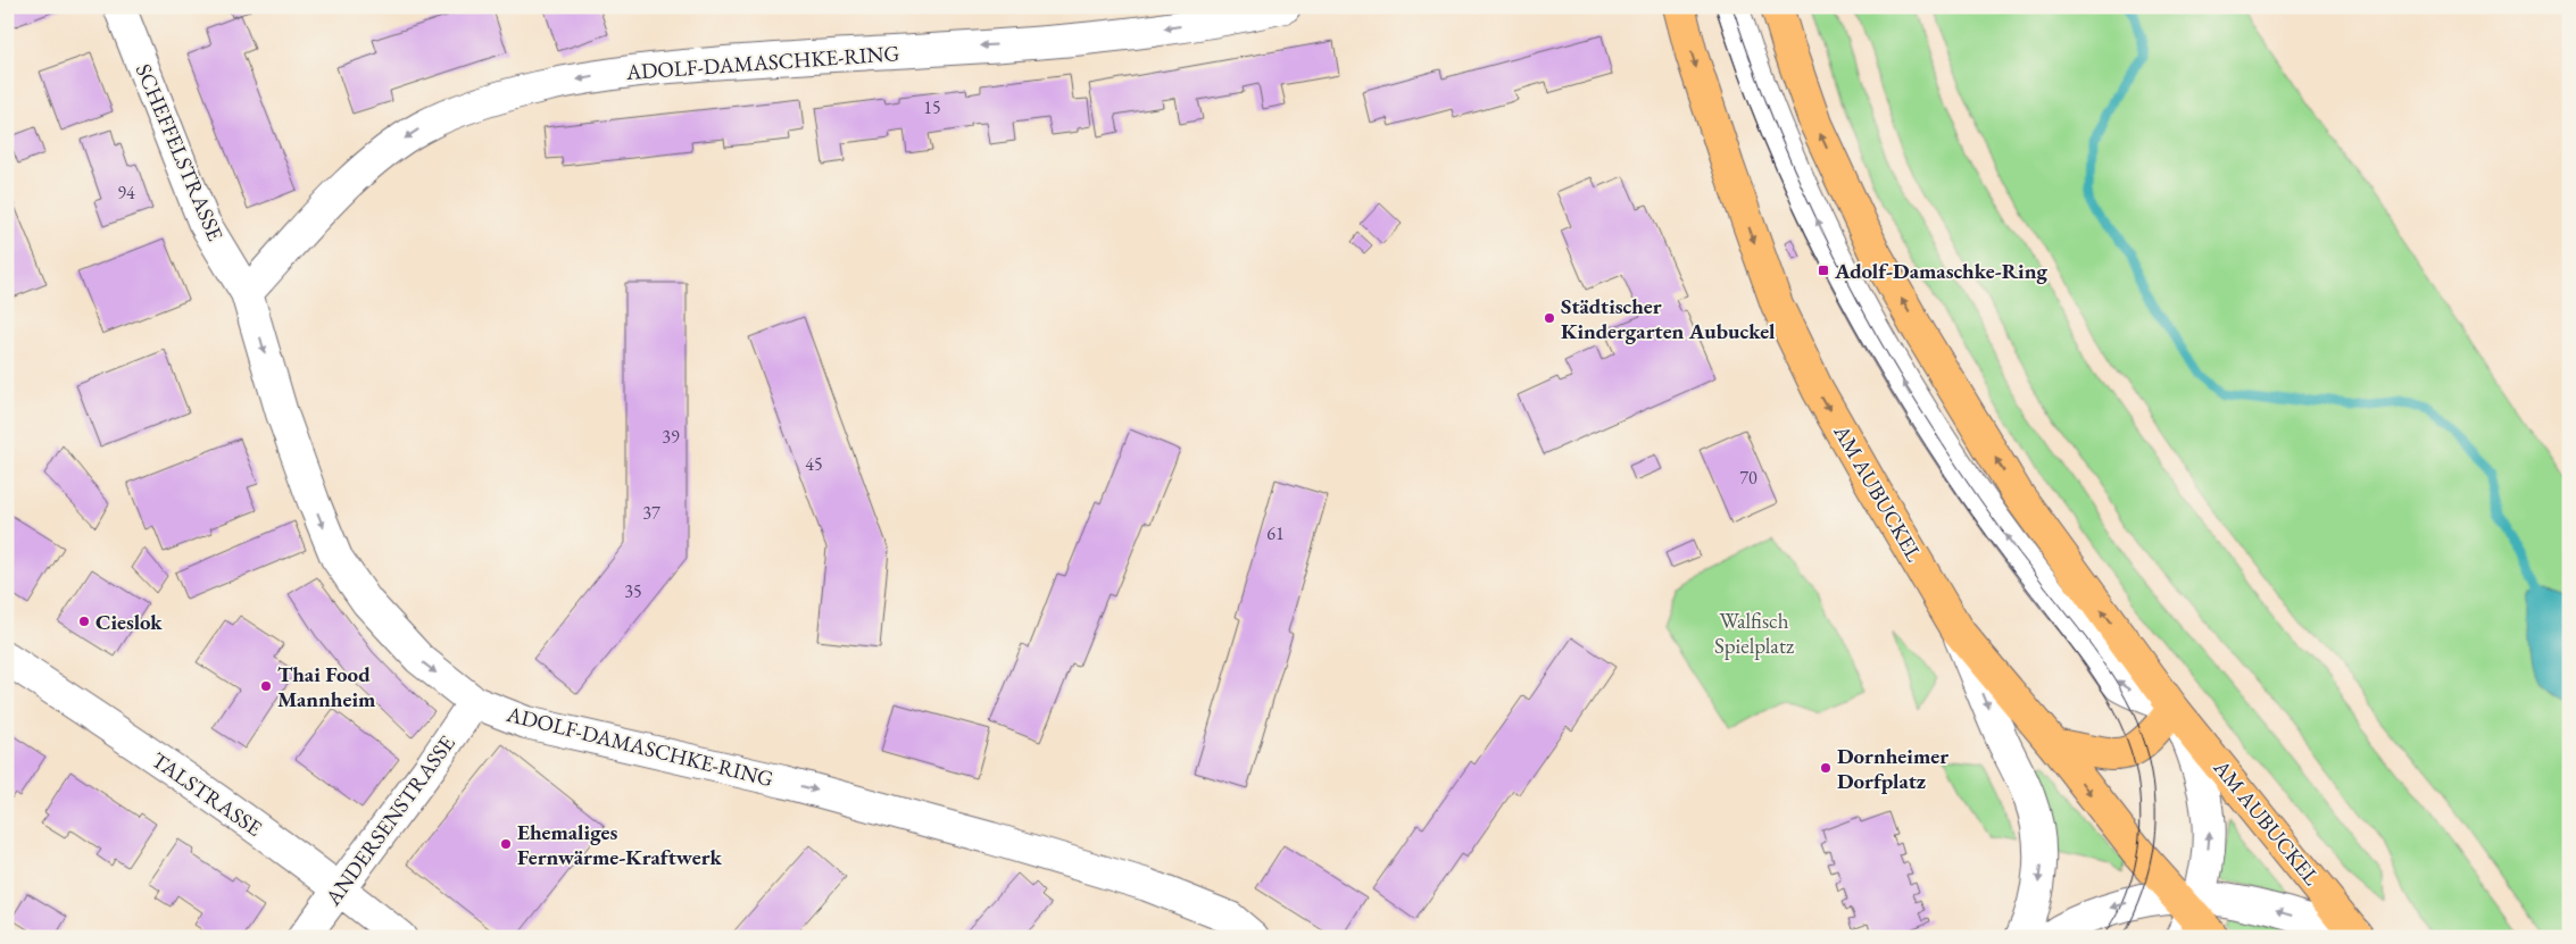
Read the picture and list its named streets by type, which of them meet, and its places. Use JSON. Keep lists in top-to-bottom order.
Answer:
{
  "streets": {
    "main road": ["AM AUBUCKEL"],
    "street": [
      "ADOLF-DAMASCHKE-RING",
      "SCHEFFELSTRASSE",
      "TALSTRASSE",
      "ANDERSENSTRASSE"
    ]
  },
  "crossings": [
    ["ADOLF-DAMASCHKE-RING", "SCHEFFELSTRASSE"],
    ["ADOLF-DAMASCHKE-RING", "ANDERSENSTRASSE"],
    ["TALSTRASSE", "ANDERSENSTRASSE"]
  ],
  "parks": ["Walfisch Spielplatz"],
  "places": {
    "transit": ["Adolf-Damaschke-Ring"],
    "other": [
      "Städtischer Kindergarten Aubuckel",
      "Cieslok",
      "Thai Food Mannheim",
      "Dornheimer Dorfplatz",
      "Ehemaliges Fernwärme-Kraftwerk"
    ]
  },
  "house_numbers": [
    "15",
    "94",
    "39",
    "45",
    "70",
    "37",
    "61",
    "35"
  ]
}
